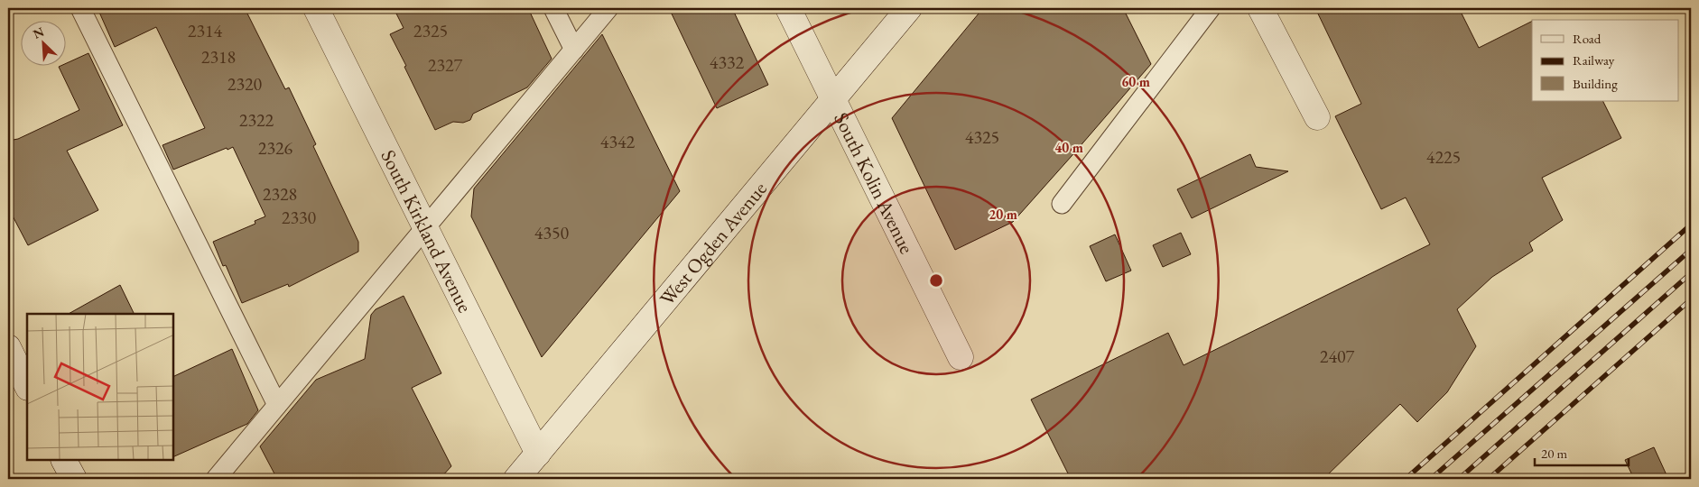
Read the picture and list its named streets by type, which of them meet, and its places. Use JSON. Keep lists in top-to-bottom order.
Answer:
{
  "streets": {
    "street": ["South Kolin Avenue", "South Kirkland Avenue", "West Ogden Avenue"]
  },
  "crossings": [
    ["South Kolin Avenue", "West Ogden Avenue"],
    ["South Kirkland Avenue", "West Ogden Avenue"]
  ],
  "house_numbers": [
    "2314",
    "2325",
    "2318",
    "4332",
    "2327",
    "2320",
    "2322",
    "4325",
    "4342",
    "2326",
    "4225",
    "2328",
    "2330",
    "4350",
    "2407"
  ],
  "legend": ["Road", "Railway", "Building"],
  "scale_bar": "20 m",
  "north": "top left",
  "rings": ["60 m", "40 m", "20 m"]
}
